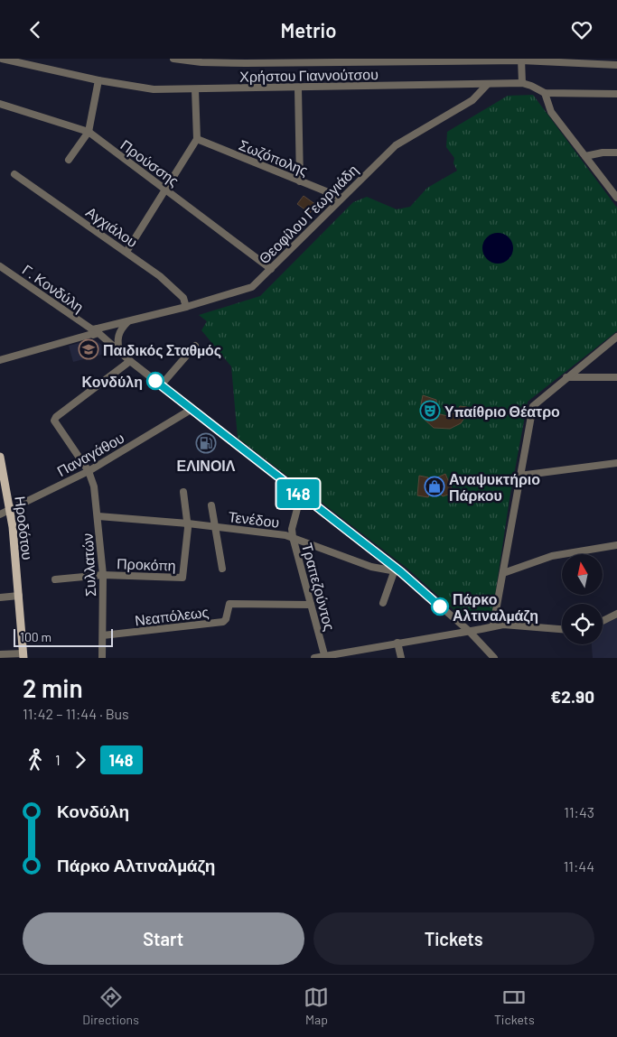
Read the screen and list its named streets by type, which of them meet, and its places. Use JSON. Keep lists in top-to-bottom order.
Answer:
{
  "streets": {
    "main road": ["Ηροδότου"],
    "street": [
      "Χρήστου Γιαννούτσου",
      "Σωζόπολης",
      "Προύσσης",
      "Θεοφίλου Γεωργιάδη",
      "Αγχιάλου",
      "Γ. Κονδύλη",
      "Παναγάθου",
      "Τενέδου",
      "Προκόπη",
      "Συλλατών",
      "Τραπεζούντος",
      "Νεαπόλεως"
    ]
  },
  "crossings": [
    ["Χρήστου Γιαννούτσου", "Θεοφίλου Γεωργιάδη"],
    ["Σωζόπολης", "Θεοφίλου Γεωργιάδη"],
    ["Προύσσης", "Θεοφίλου Γεωργιάδη"],
    ["Θεοφίλου Γεωργιάδη", "Αγχιάλου"],
    ["Θεοφίλου Γεωργιάδη", "Γ. Κονδύλη"],
    ["Παναγάθου", "Ηροδότου"],
    ["Παναγάθου", "Συλλατών"],
    ["Τενέδου", "Προκόπη"],
    ["Τενέδου", "Συλλατών"],
    ["Τενέδου", "Τραπεζούντος"],
    ["Προκόπη", "Συλλατών"],
    ["Συλλατών", "Νεαπόλεως"],
    ["Τραπεζούντος", "Νεαπόλεως"]
  ],
  "places": {
    "school or university": ["Παιδικός Σταθμός"],
    "other": ["Κονδύλη", "Πάρκο Αλτιναλμάζη"],
    "theatre": ["Υπαίθριο Θέατρο"],
    "fuel station": ["ΕΛΙΝΟΙΛ"],
    "shop": ["Αναψυκτήριο Πάρκου"]
  },
  "lines": ["bus line 148"],
  "scale_bar": "100 m",
  "north": "top",
  "page": {
    "header": "Metrio",
    "on_map": "148",
    "scale": "100 m",
    "heading": ["2 min", "11:42 – 11:44 · Bus", "€2.90"],
    "legs": ["1", "148"],
    "list": [
      {
        "name": "Κονδύλη",
        "value": "11:43"
      },
      {
        "name": "Πάρκο Αλτιναλμάζη",
        "value": "11:44"
      }
    ],
    "buttons": ["Start", "Tickets"],
    "tabs": ["Directions", "Map", "Tickets"]
  }
}
